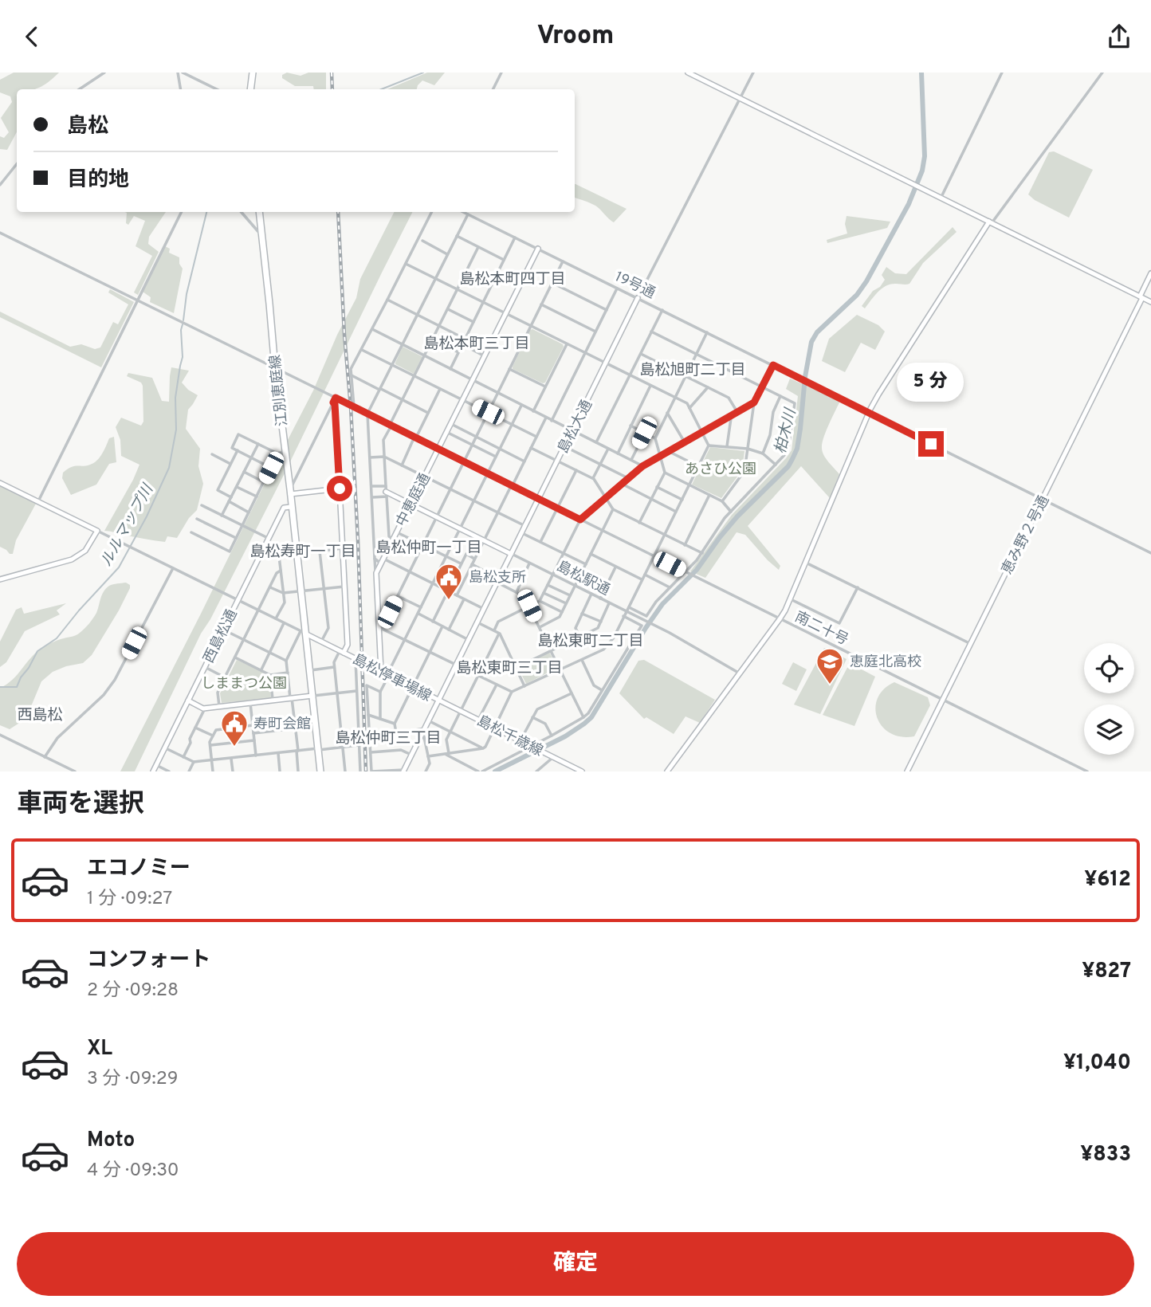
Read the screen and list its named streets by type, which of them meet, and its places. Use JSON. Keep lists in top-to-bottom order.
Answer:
{
  "streets": {
    "main road": ["江別恵庭線"],
    "street": [
      "19号通",
      "島松大通",
      "中恵庭通",
      "恵み野２号通",
      "島松駅通",
      "南二十号",
      "西島松通",
      "島松停車場線",
      "島松千歳線"
    ]
  },
  "crossings": [
    ["19号通", "島松大通"],
    ["19号通", "中恵庭通"],
    ["19号通", "恵み野２号通"],
    ["江別恵庭線", "南二十号"],
    ["江別恵庭線", "西島松通"],
    ["江別恵庭線", "島松停車場線"],
    ["島松大通", "島松駅通"],
    ["島松大通", "南二十号"],
    ["島松大通", "島松停車場線"],
    ["中恵庭通", "南二十号"],
    ["中恵庭通", "島松停車場線"],
    ["恵み野２号通", "南二十号"],
    ["島松駅通", "島松停車場線"],
    ["島松停車場線", "島松千歳線"]
  ],
  "districts": [
    "島松本町四丁目",
    "島松本町三丁目",
    "島松旭町二丁目",
    "島松仲町一丁目",
    "島松寿町一丁目",
    "島松東町二丁目",
    "島松東町三丁目",
    "西島松",
    "島松仲町三丁目"
  ],
  "water": ["柏木川", "ルルマップ川"],
  "parks": ["あさひ公園", "しままつ公園"],
  "places": {
    "public building": ["島松支所", "寿町会館"],
    "school or university": ["恵庭北高校"]
  },
  "page": {
    "header": "Vroom",
    "banner": ["島松", "目的地"],
    "bubble": "5 分",
    "heading": "車両を選択",
    "list": [
      {
        "name": "エコノミー",
        "note": "1 分 · 09:27",
        "value": "¥612"
      },
      {
        "name": "コンフォート",
        "note": "2 分 · 09:28",
        "value": "¥827"
      },
      {
        "name": "XL",
        "note": "3 分 · 09:29",
        "value": "¥1,040"
      },
      {
        "name": "Moto",
        "note": "4 分 · 09:30",
        "value": "¥833"
      }
    ],
    "buttons": "確定"
  }
}
